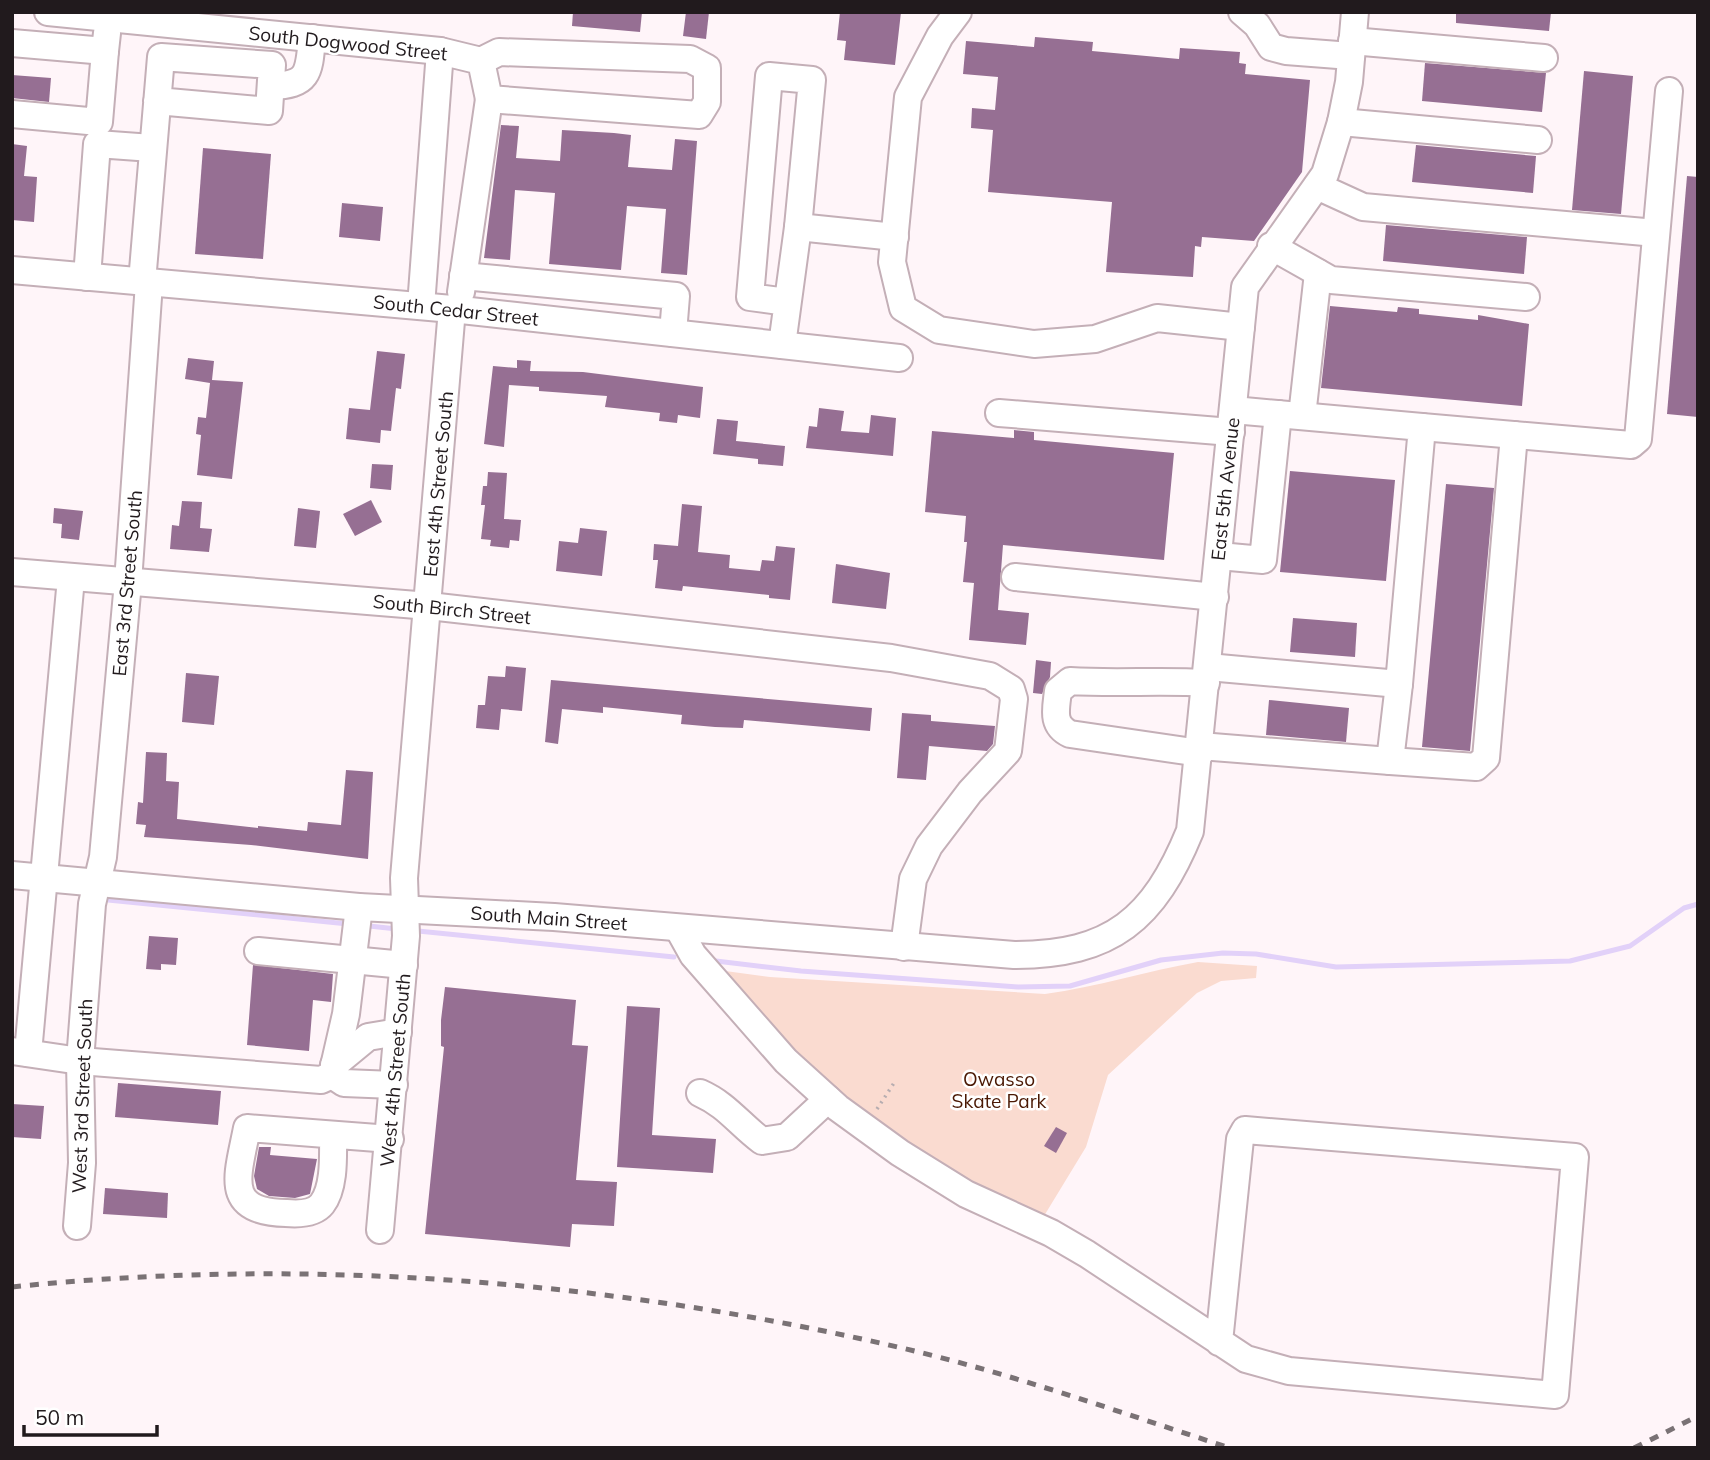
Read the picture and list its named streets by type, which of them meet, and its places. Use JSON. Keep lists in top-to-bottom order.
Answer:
{
  "streets": {
    "street": [
      "South Dogwood Street",
      "South Cedar Street",
      "East 4th Street South",
      "East 5th Avenue",
      "East 3rd Street South",
      "South Birch Street",
      "South Main Street",
      "West 4th Street South",
      "West 3rd Street South"
    ]
  },
  "crossings": [
    ["South Dogwood Street", "East 4th Street South"],
    ["South Cedar Street", "East 4th Street South"],
    ["South Cedar Street", "East 3rd Street South"],
    ["East 4th Street South", "South Birch Street"],
    ["East 4th Street South", "South Main Street"],
    ["East 4th Street South", "West 4th Street South"],
    ["East 5th Avenue", "South Main Street"],
    ["East 3rd Street South", "South Birch Street"],
    ["East 3rd Street South", "South Main Street"],
    ["East 3rd Street South", "West 3rd Street South"],
    ["South Birch Street", "South Main Street"],
    ["South Main Street", "West 4th Street South"],
    ["South Main Street", "West 3rd Street South"]
  ],
  "parks": ["Owasso Skate Park"],
  "scale_bar": "50 m"
}
